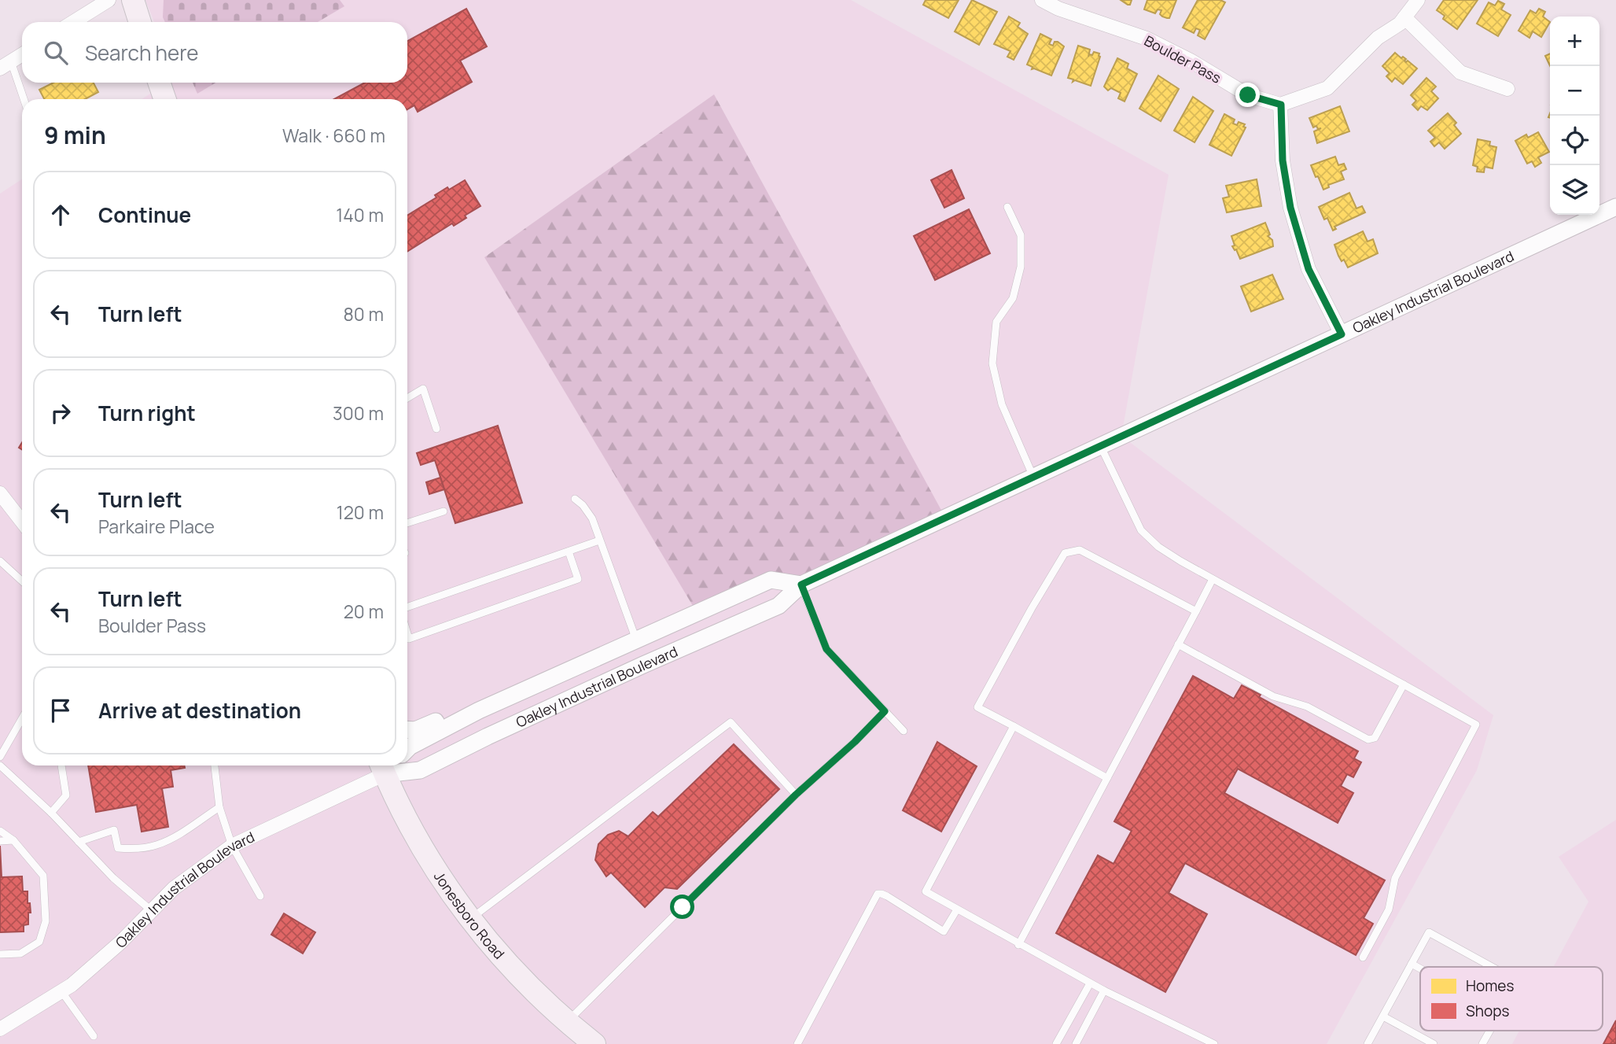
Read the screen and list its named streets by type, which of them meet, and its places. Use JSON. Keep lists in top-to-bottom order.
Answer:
{
  "streets": {
    "highway": ["Jonesboro Road"],
    "street": ["Boulder Pass", "Oakley Industrial Boulevard"]
  },
  "legend": ["Homes", "Shops"],
  "page": {
    "map_buttons": ["+", "−"],
    "search": "Search here",
    "heading": ["9 min", "Walk · 660 m"],
    "list": [
      ["Continue", "140 m"],
      ["Turn left", "80 m"],
      ["Turn right", "300 m"],
      ["Turn left", "Parkaire Place", "120 m"],
      ["Turn left", "Boulder Pass", "20 m"],
      "Arrive at destination"
    ]
  }
}
